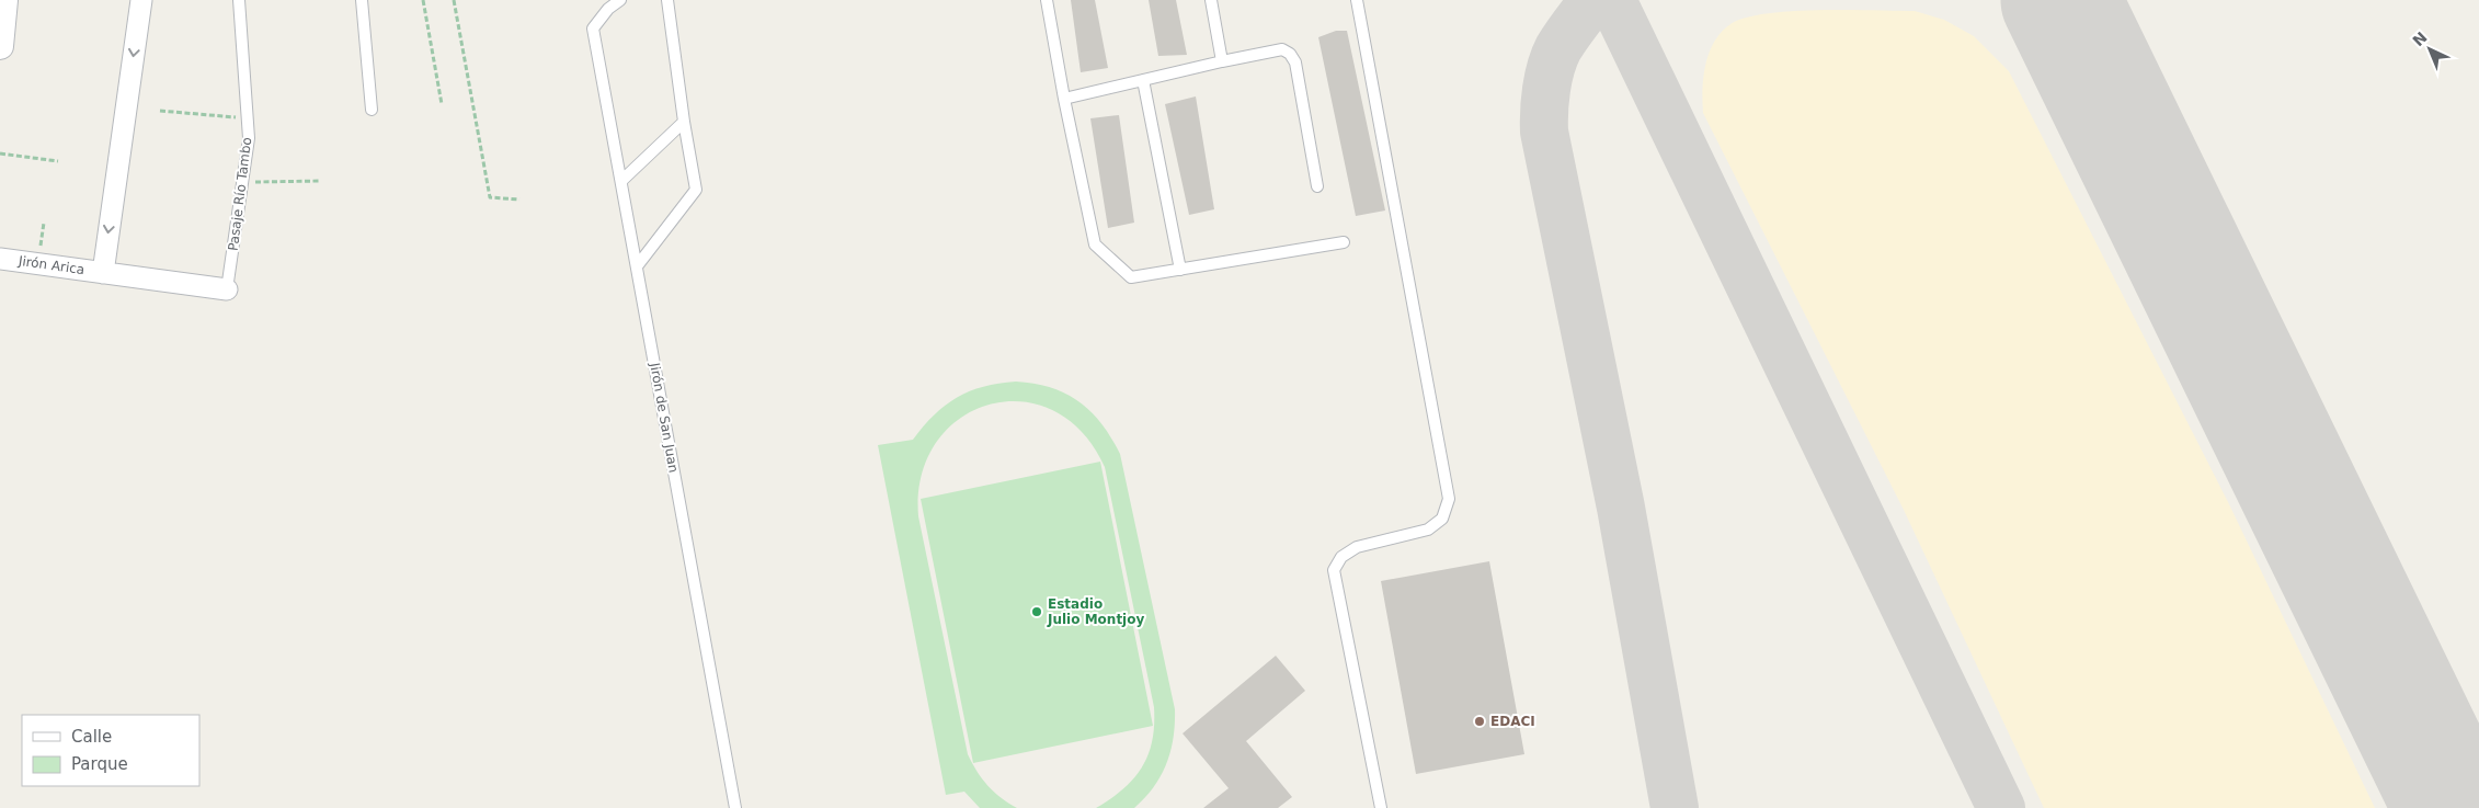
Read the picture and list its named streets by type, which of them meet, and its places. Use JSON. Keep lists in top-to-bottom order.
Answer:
{
  "streets": {
    "street": ["Jirón Arica"],
    "lane": ["Pasaje Río Tambo", "Jirón de San Juan"]
  },
  "crossings": [
    ["Pasaje Río Tambo", "Jirón Arica"]
  ],
  "places": ["Estadio Julio Montjoy", "EDACI"],
  "legend": ["Calle", "Parque"],
  "north": "top left"
}
